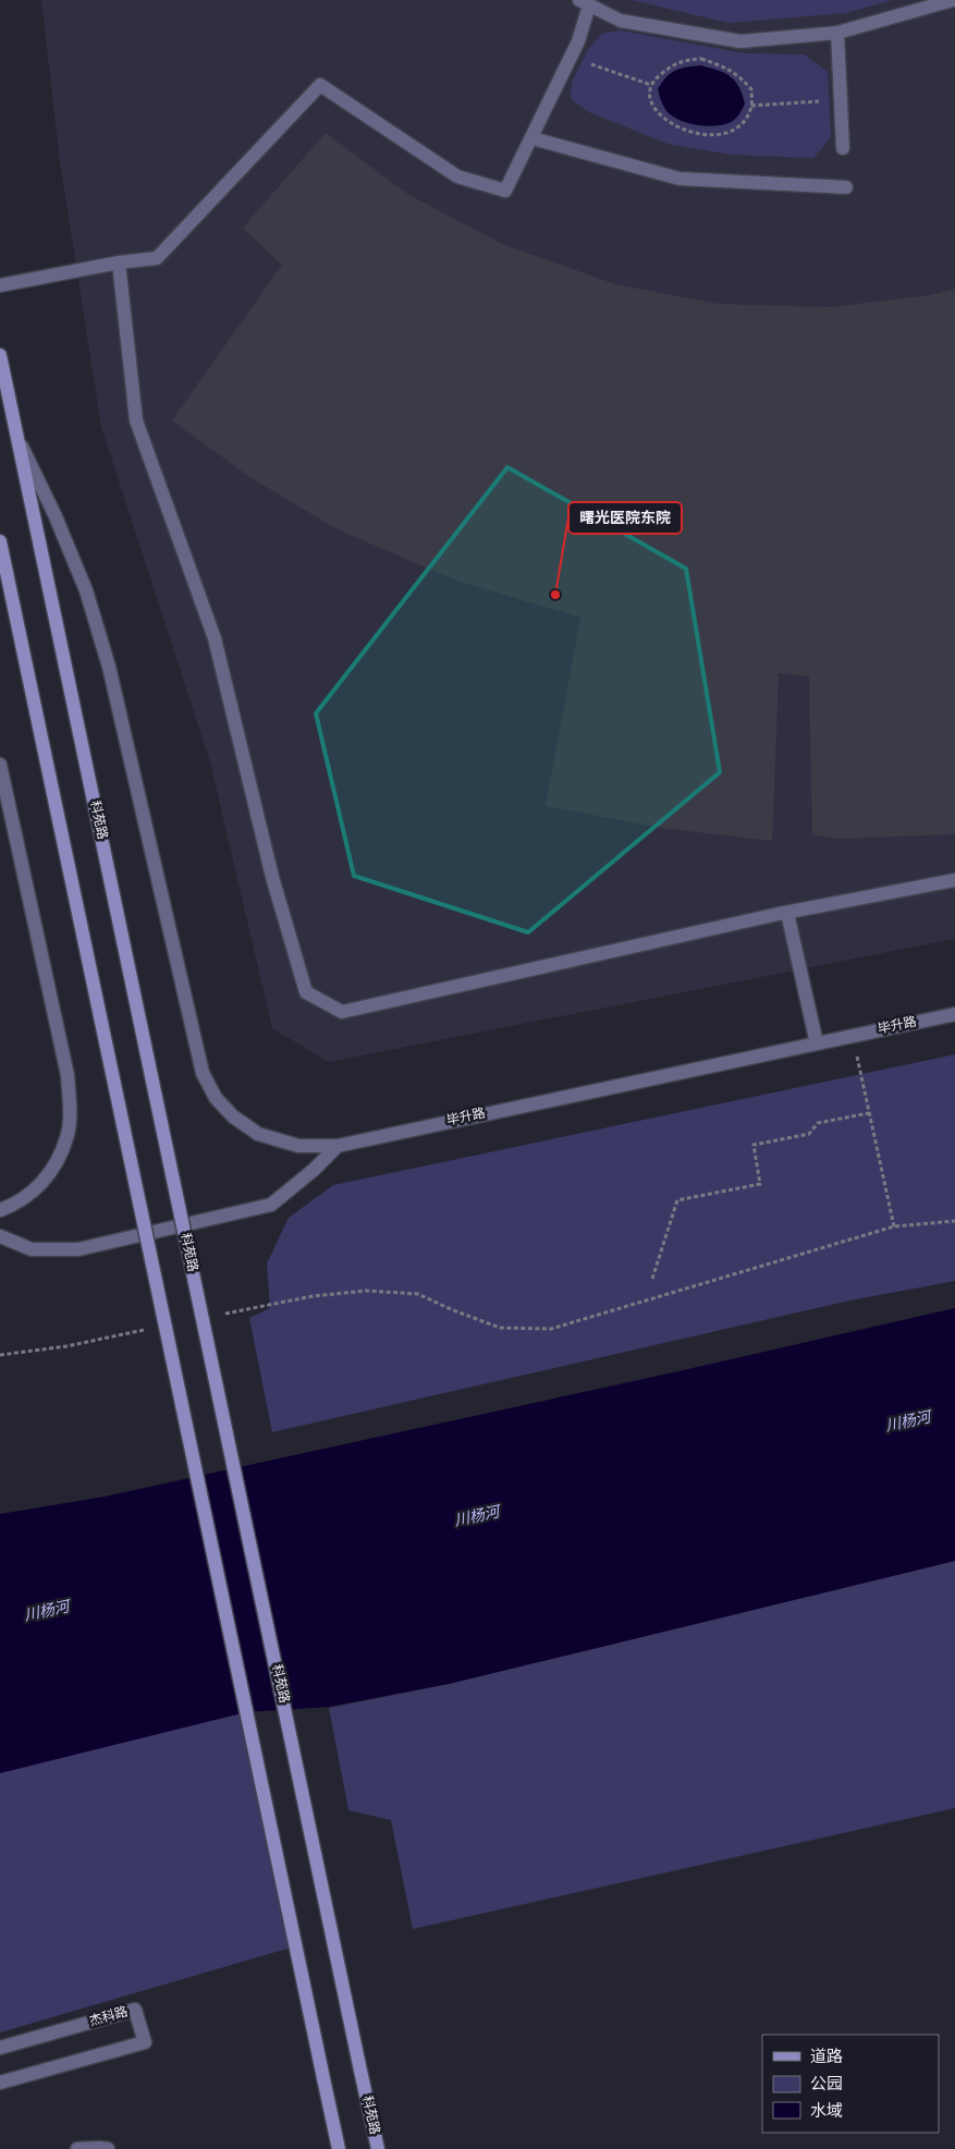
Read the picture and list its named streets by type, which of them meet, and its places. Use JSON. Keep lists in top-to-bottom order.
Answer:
{
  "streets": {
    "street": ["科苑路", "毕升路", "杰科路"]
  },
  "crossings": [
    ["科苑路", "毕升路"]
  ],
  "water": ["川杨河"],
  "places": ["曙光医院东院"],
  "legend": ["道路", "公园", "水域"]
}
